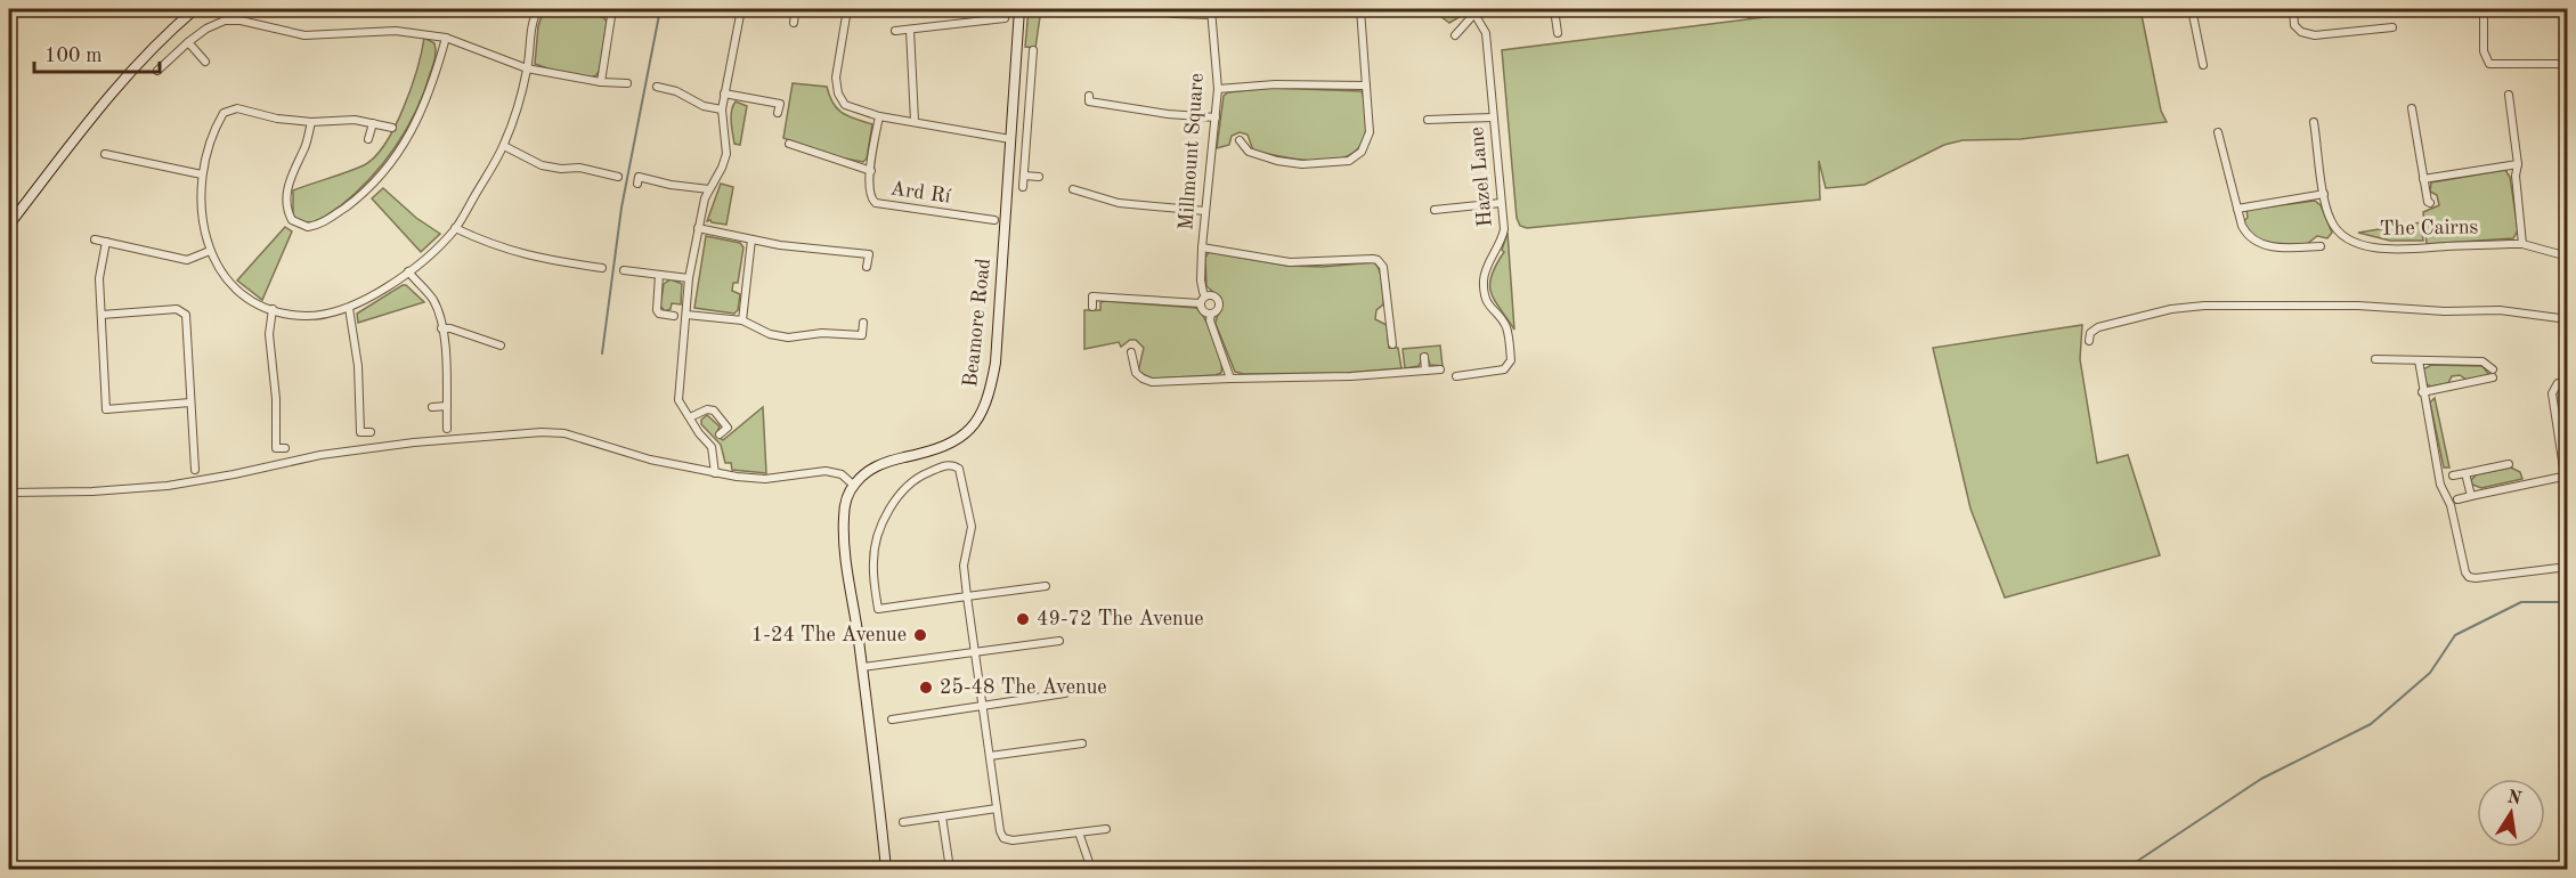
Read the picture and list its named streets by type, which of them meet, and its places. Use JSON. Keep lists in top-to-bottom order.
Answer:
{
  "streets": {
    "main road": ["Beamore Road"],
    "street": [
      "Millmount Square",
      "Hazel Lane",
      "Ard Rí",
      "The Cairns"
    ]
  },
  "places": ["49-72 The Avenue", "1-24 The Avenue", "25-48 The Avenue"],
  "scale_bar": "100 m",
  "north": "top"
}
